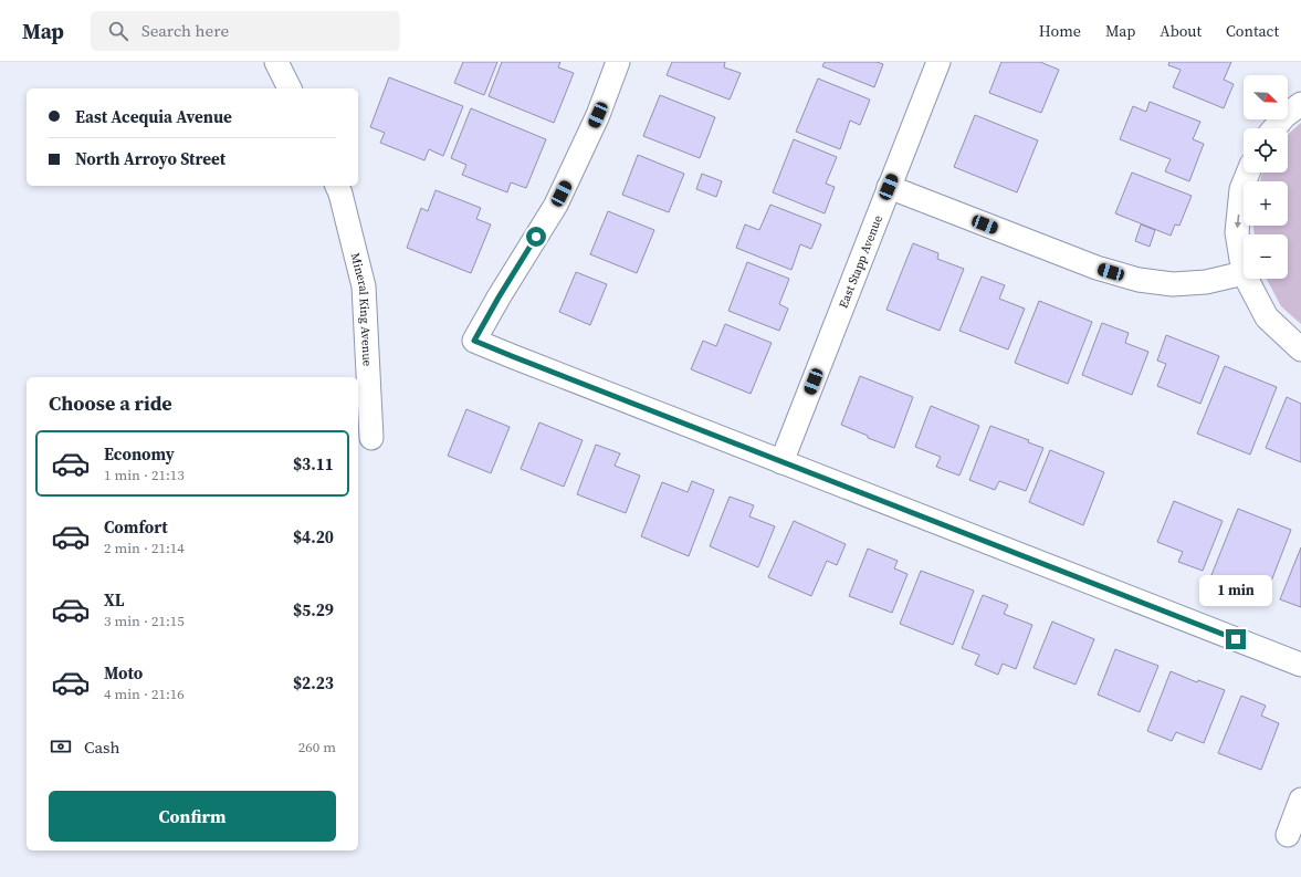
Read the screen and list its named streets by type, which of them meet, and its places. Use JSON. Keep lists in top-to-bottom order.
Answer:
{
  "streets": {
    "street": ["East Stapp Avenue", "Mineral King Avenue"]
  },
  "north": "bottom right",
  "page": {
    "header": "Map",
    "search": "Search here",
    "nav": [
      "Home",
      "Map",
      "About",
      "Contact"
    ],
    "map_buttons": ["+", "−"],
    "banner": ["East Acequia Avenue", "North Arroyo Street"],
    "heading": "Choose a ride",
    "list": [
      {
        "name": "Economy",
        "note": "1 min · 21:13",
        "value": "$3.11"
      },
      {
        "name": "Comfort",
        "note": "2 min · 21:14",
        "value": "$4.20"
      },
      {
        "name": "XL",
        "note": "3 min · 21:15",
        "value": "$5.29"
      },
      {
        "name": "Moto",
        "note": "4 min · 21:16",
        "value": "$2.23"
      }
    ],
    "bubble": "1 min",
    "pay": ["Cash", "260 m"],
    "buttons": "Confirm"
  }
}
